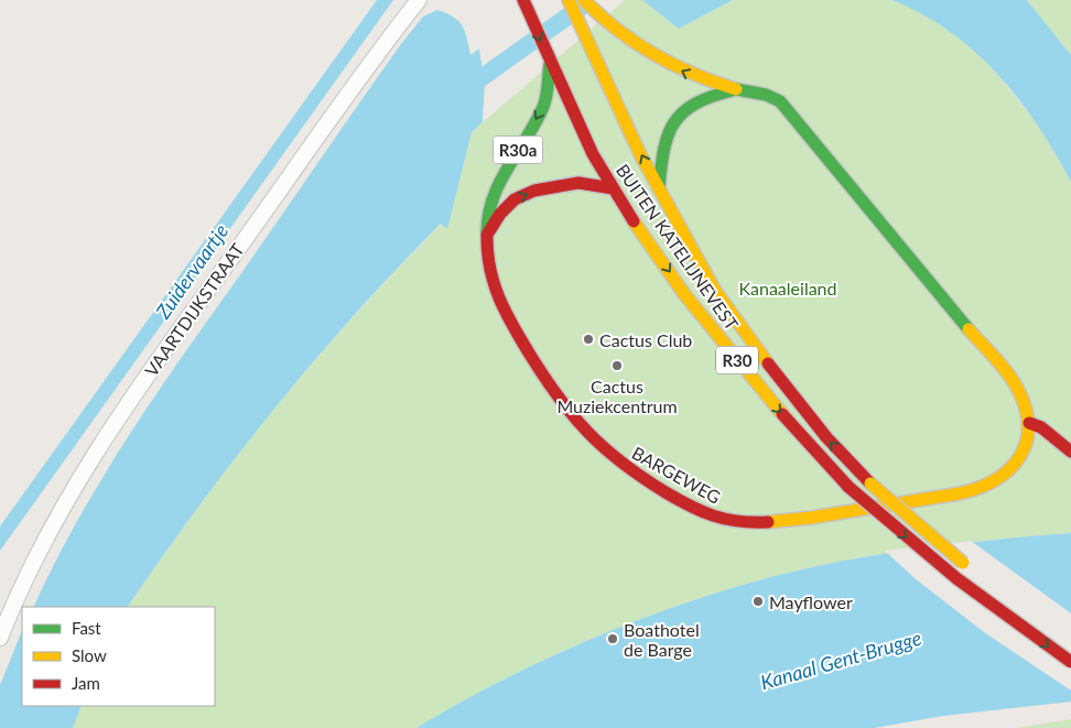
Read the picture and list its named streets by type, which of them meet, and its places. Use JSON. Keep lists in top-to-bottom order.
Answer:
{
  "streets": {
    "main road": [
      "R30a",
      "BUITEN KATELIJNEVEST",
      "R30",
      "BARGEWEG"
    ],
    "street": ["VAARTDIJKSTRAAT"]
  },
  "crossings": [
    ["R30a", "BUITEN KATELIJNEVEST"],
    ["R30a", "BARGEWEG"]
  ],
  "water": ["Zuidervaartje", "Kanaal Gent-Brugge"],
  "parks": ["Kanaaleiland"],
  "places": [
    "Cactus Club",
    "Cactus Muziekcentrum",
    "Mayflower",
    "Boathotel de Barge"
  ],
  "legend": ["Fast", "Slow", "Jam"]
}
